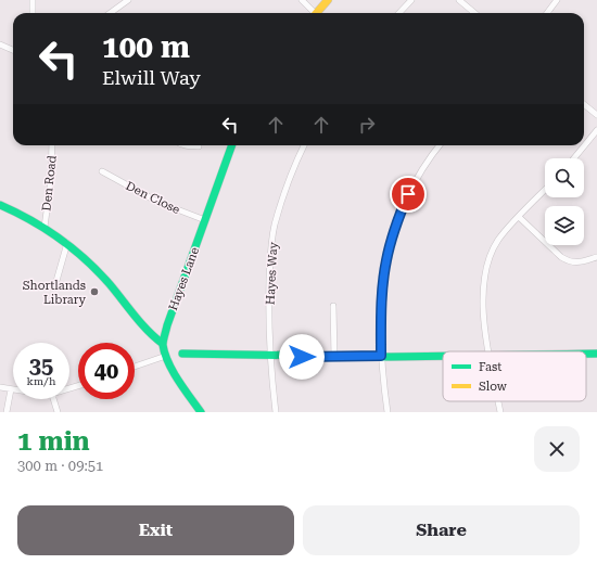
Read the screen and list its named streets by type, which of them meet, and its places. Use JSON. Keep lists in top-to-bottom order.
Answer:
{
  "streets": {
    "street": [
      "Den Road",
      "Den Close",
      "Hayes Way",
      "Hayes Lane"
    ]
  },
  "crossings": [
    ["Den Close", "Hayes Lane"]
  ],
  "places": ["Shortlands Library"],
  "legend": ["Fast", "Slow"],
  "page": {
    "turn": ["100 m", "Elwill Way"],
    "speed": "35 km/h",
    "limit": "40",
    "heading": ["1 min", "300 m · 09:51"],
    "buttons": ["Exit", "Share"]
  }
}
